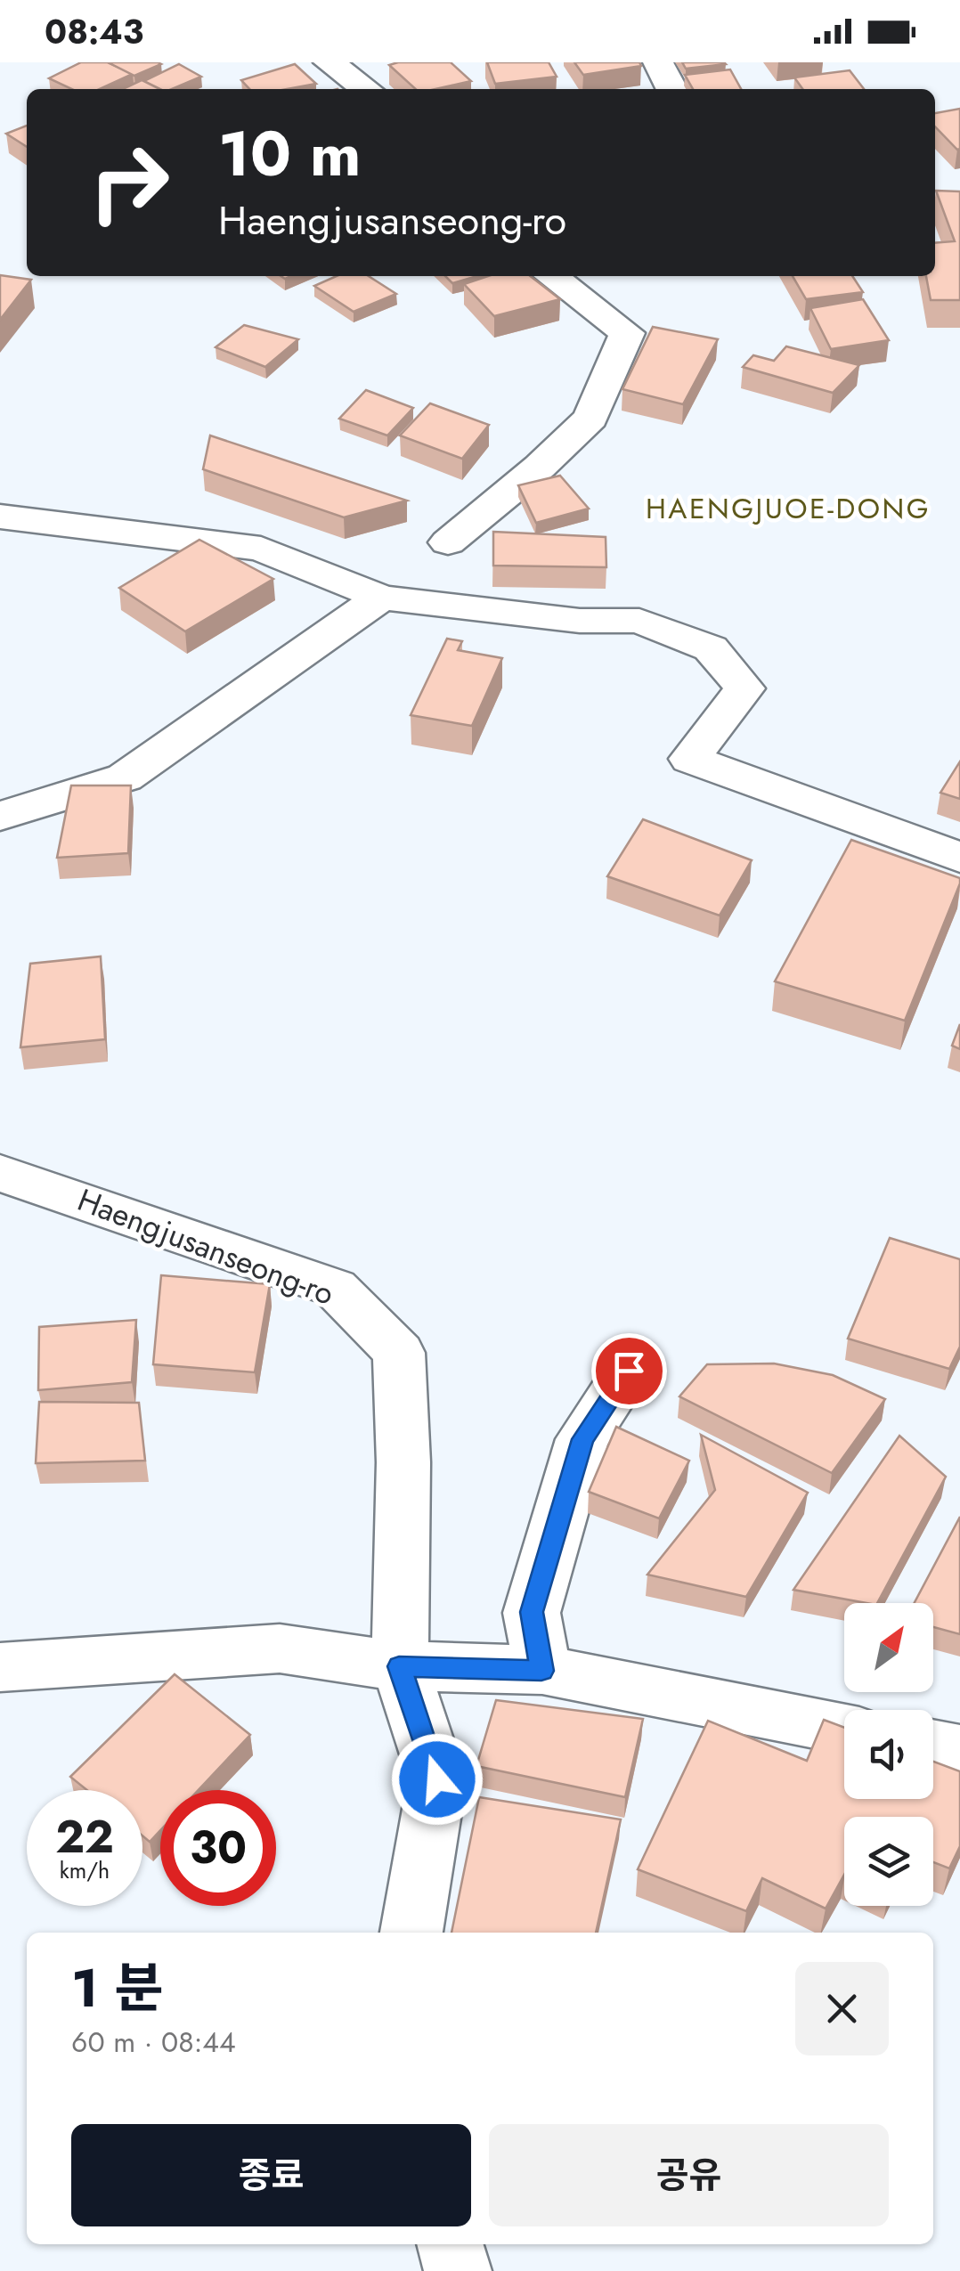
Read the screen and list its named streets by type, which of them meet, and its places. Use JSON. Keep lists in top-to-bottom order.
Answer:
{
  "streets": {
    "street": ["Haengjusanseong-ro"]
  },
  "districts": ["HAENGJUOE-DONG"],
  "north": "top right",
  "page": {
    "status": "08:43",
    "turn": ["10 m", "Haengjusanseong-ro"],
    "speed": "22 km/h",
    "limit": "30",
    "heading": ["1 분", "60 m · 08:44"],
    "buttons": ["종료", "공유"]
  }
}
